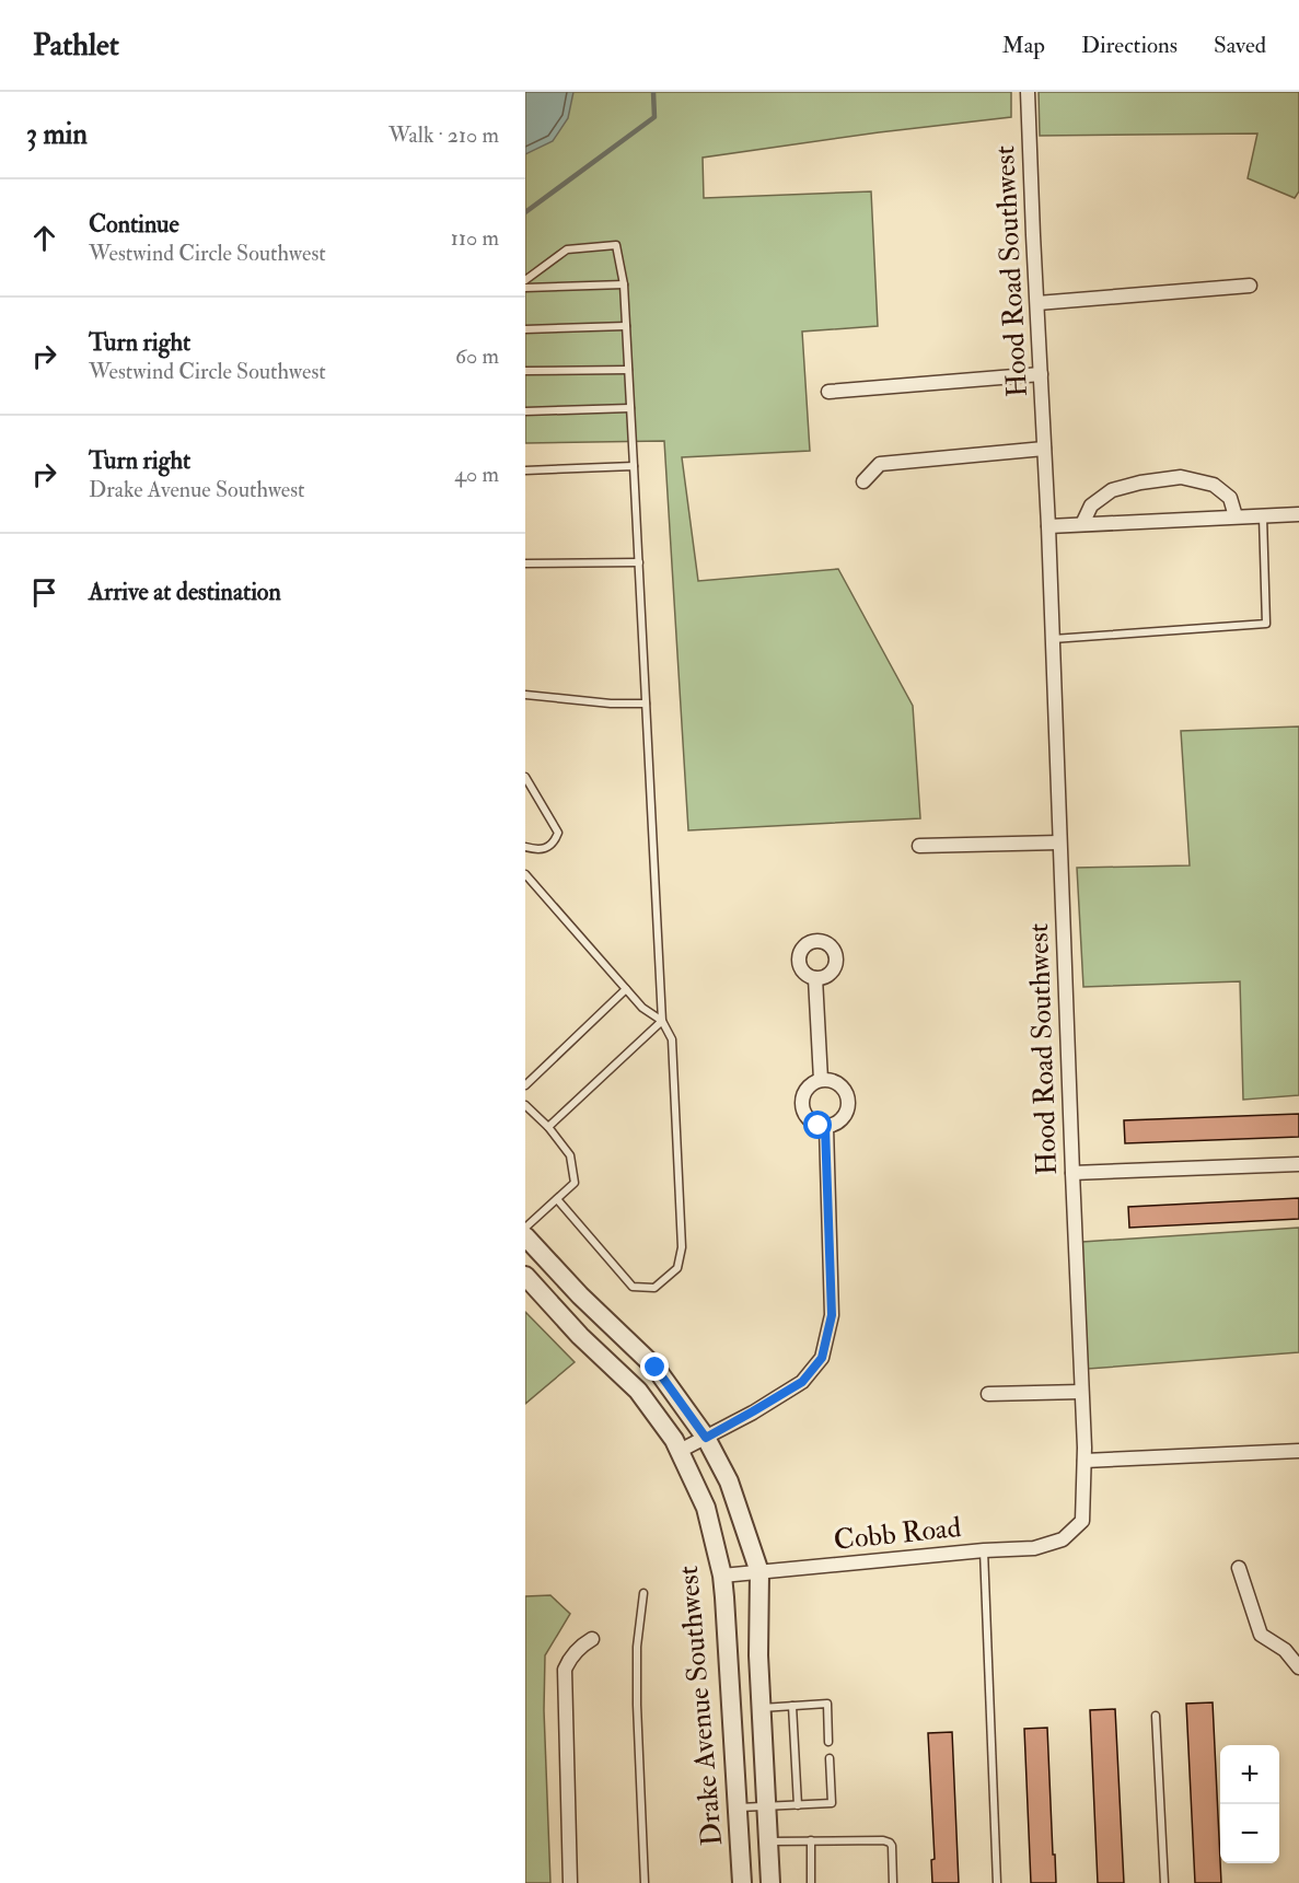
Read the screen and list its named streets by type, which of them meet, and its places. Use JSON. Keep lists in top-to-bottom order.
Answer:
{
  "streets": {
    "street": ["Hood Road Southwest", "Cobb Road", "Drake Avenue Southwest"]
  },
  "crossings": [
    ["Hood Road Southwest", "Cobb Road"],
    ["Cobb Road", "Drake Avenue Southwest"]
  ],
  "page": {
    "header": "Pathlet",
    "nav": ["Map", "Directions", "Saved"],
    "heading": ["3 min", "Walk · 210 m"],
    "list": [
      ["Continue", "Westwind Circle Southwest", "110 m"],
      ["Turn right", "Westwind Circle Southwest", "60 m"],
      ["Turn right", "Drake Avenue Southwest", "40 m"],
      "Arrive at destination"
    ],
    "map_buttons": ["+", "−"]
  }
}
